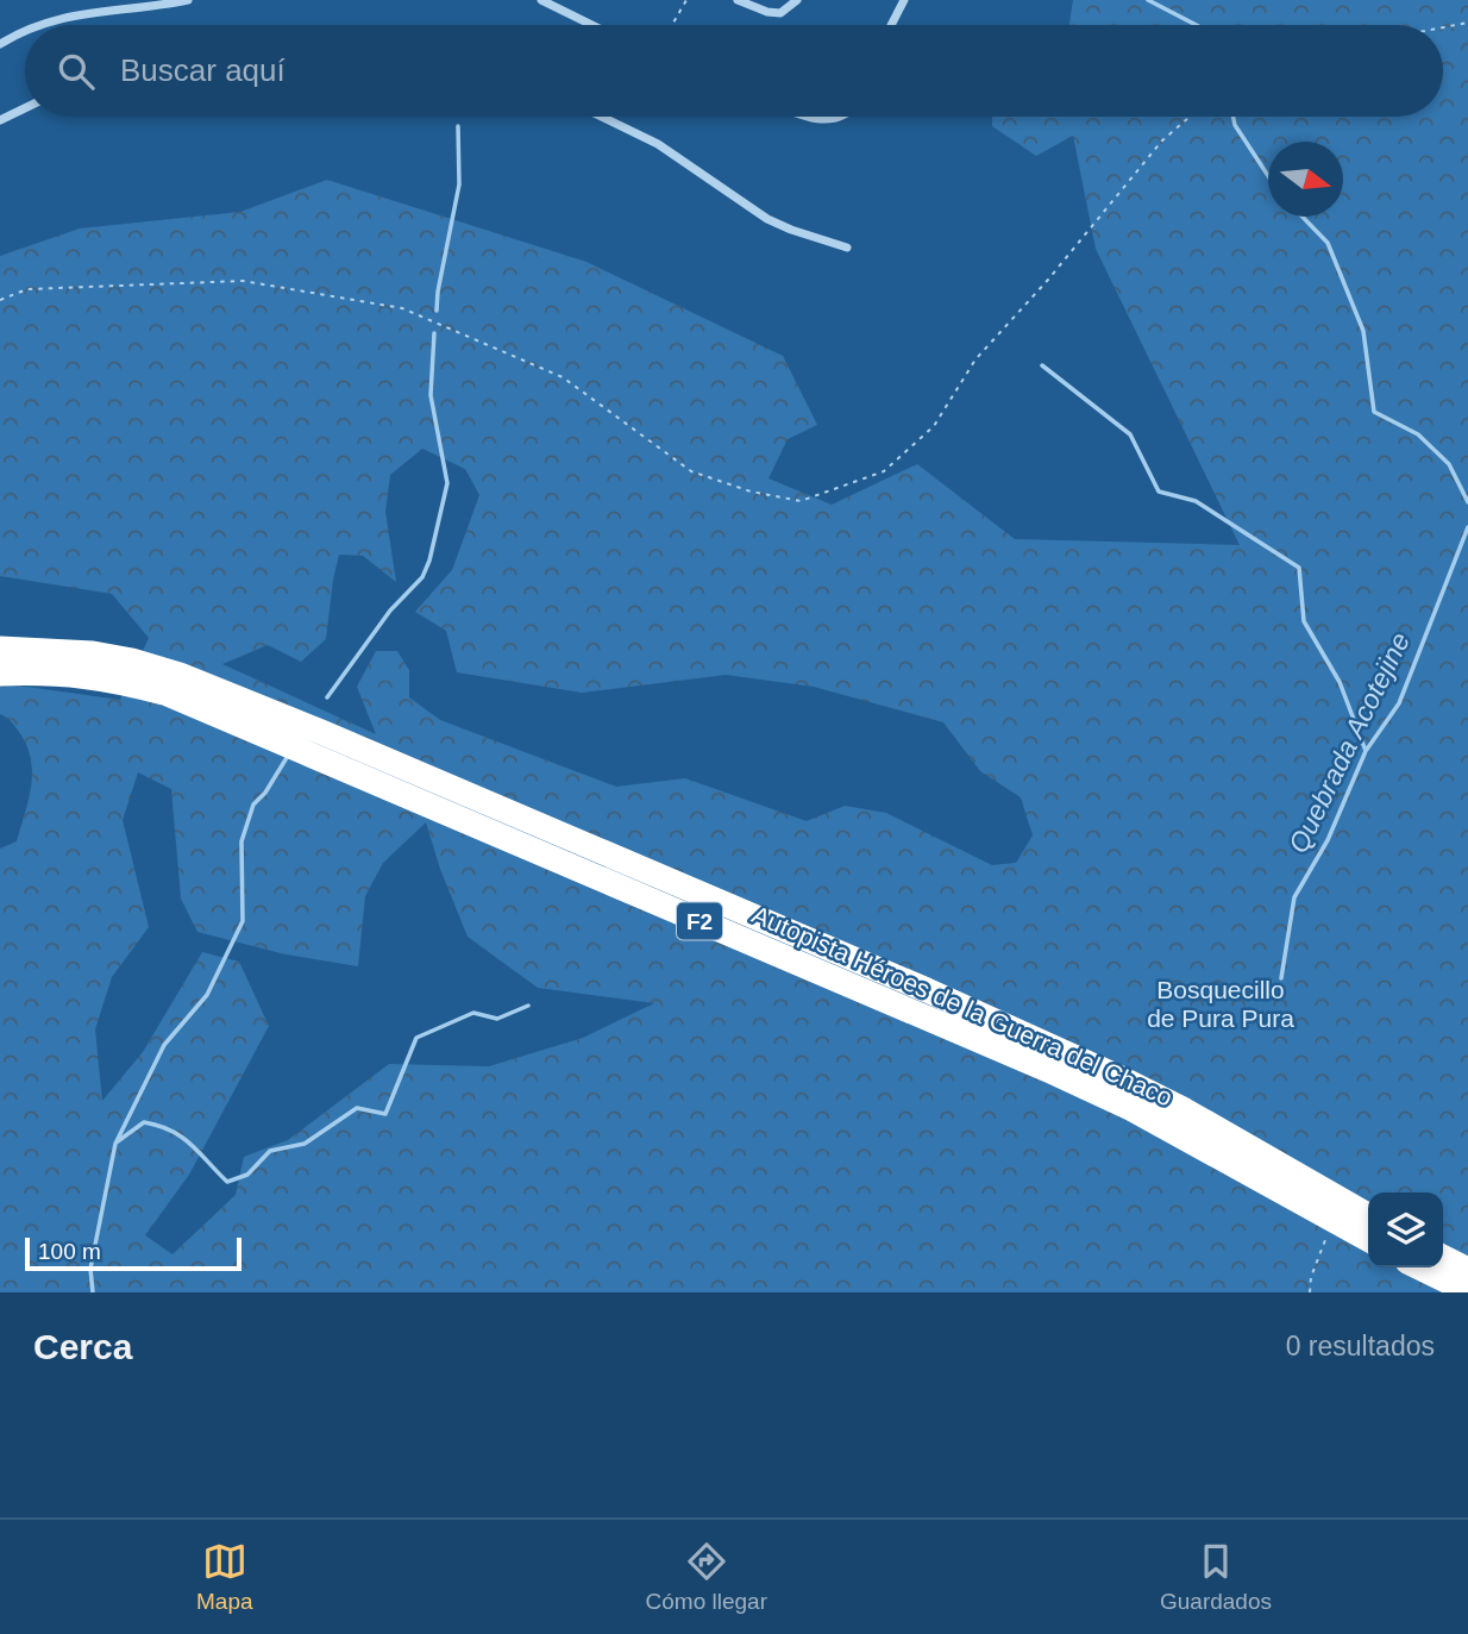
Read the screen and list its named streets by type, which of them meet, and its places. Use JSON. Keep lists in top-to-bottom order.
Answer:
{
  "streets": {
    "highway": ["F2", "Autopista Héroes de la Guerra del Chaco"]
  },
  "water": ["Quebrada Acotejine"],
  "parks": ["Bosquecillo de Pura Pura"],
  "scale_bar": "100 m",
  "north": "right",
  "page": {
    "search": "Buscar aquí",
    "scale": "100 m",
    "heading": ["Cerca", "0 resultados"],
    "nav": ["Mapa", "Cómo llegar", "Guardados"]
  }
}
